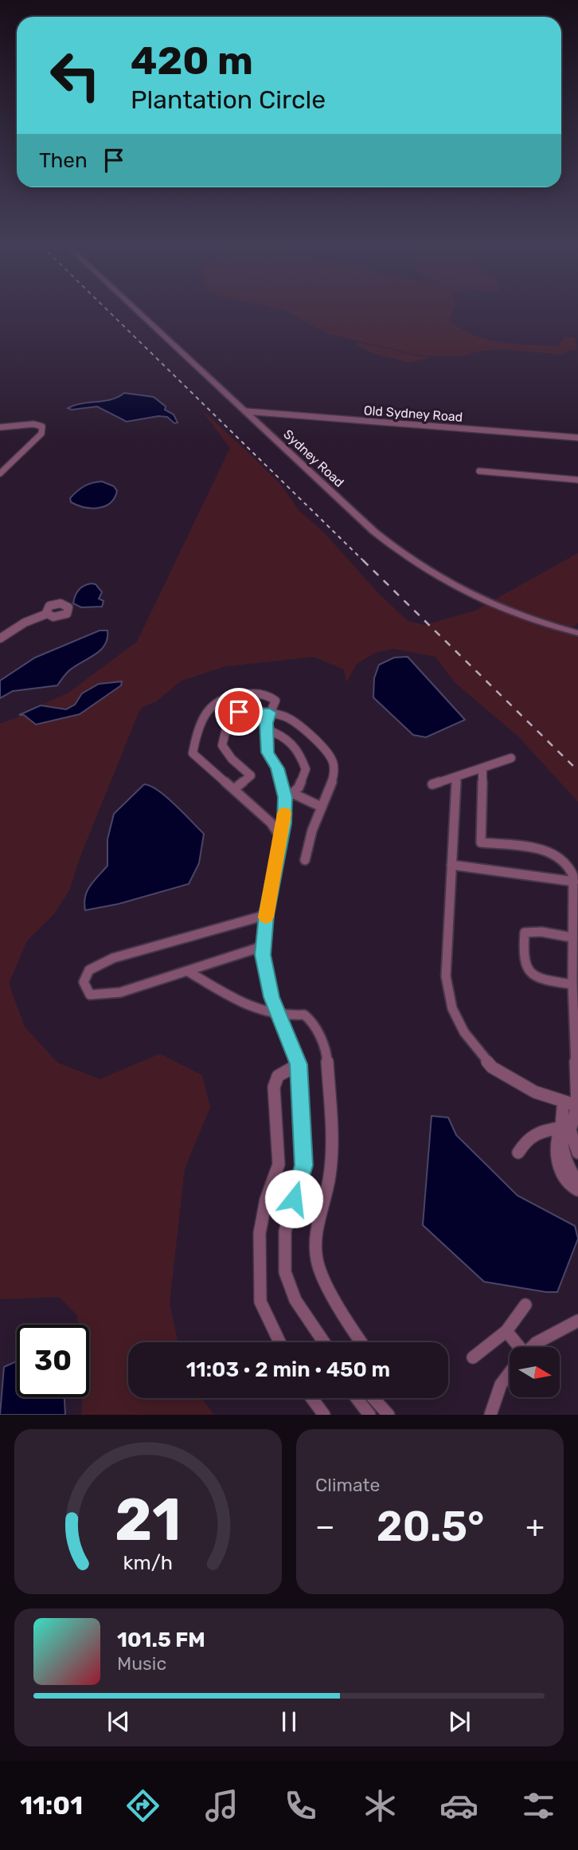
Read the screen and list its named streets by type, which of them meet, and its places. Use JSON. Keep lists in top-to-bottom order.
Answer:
{
  "streets": {
    "street": ["Old Sydney Road", "Sydney Road"]
  },
  "crossings": [
    ["Old Sydney Road", "Sydney Road"]
  ],
  "north": "right",
  "page": {
    "turn": ["420 m", "Plantation Circle"],
    "then": "Then",
    "limit": "30",
    "trip": "11:03 · 2 min · 450 m",
    "tile": "Climate",
    "heat": ["−", "20.5°", "+"],
    "song": ["101.5 FM", "Music"],
    "tabs": "11:01",
    "gauge": ["21", "km/h"]
  }
}
